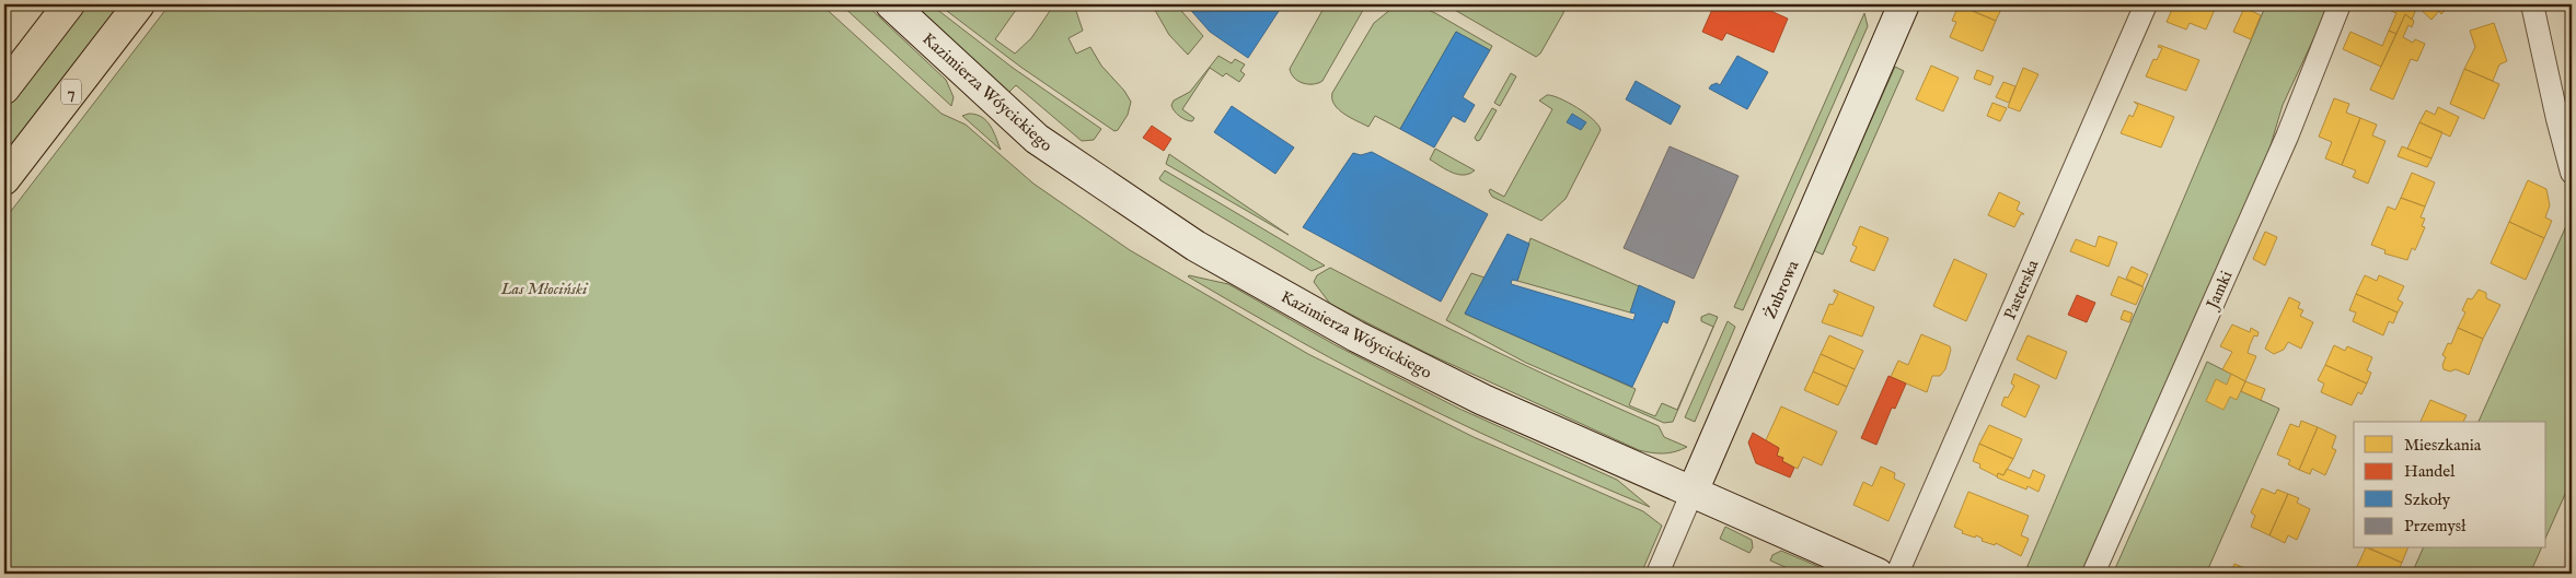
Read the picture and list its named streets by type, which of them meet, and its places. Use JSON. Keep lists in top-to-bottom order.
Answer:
{
  "streets": {
    "highway": ["7"],
    "street": [
      "Kazimierza Wóycickiego",
      "Żubrowa",
      "Pasterska",
      "Jamki"
    ]
  },
  "crossings": [
    ["Kazimierza Wóycickiego", "Żubrowa"]
  ],
  "parks": ["Las Młociński"],
  "legend": [
    "Mieszkania",
    "Handel",
    "Szkoły",
    "Przemysł"
  ]
}
